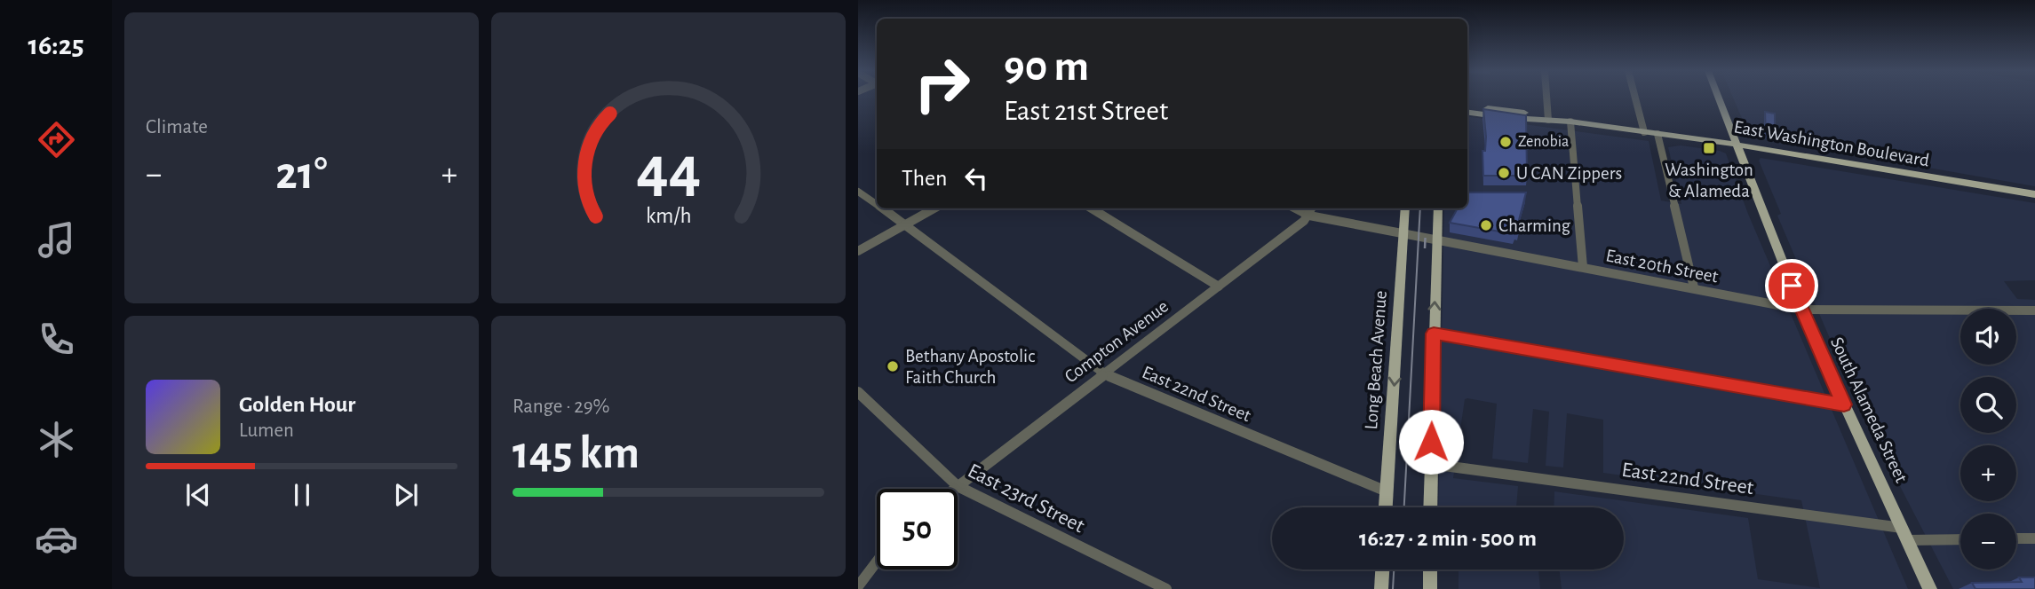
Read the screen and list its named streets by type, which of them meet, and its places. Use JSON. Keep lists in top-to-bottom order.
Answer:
{
  "streets": {
    "main road": ["East Washington Boulevard", "Long Beach Avenue", "South Alameda Street"],
    "street": [
      "East 20th Street",
      "Compton Avenue",
      "East 22nd Street",
      "East 23rd Street"
    ]
  },
  "crossings": [
    ["East Washington Boulevard", "South Alameda Street"],
    ["East 20th Street", "Compton Avenue"],
    ["East 20th Street", "Long Beach Avenue"],
    ["East 20th Street", "South Alameda Street"],
    ["Compton Avenue", "East 22nd Street"],
    ["Compton Avenue", "East 23rd Street"],
    ["Long Beach Avenue", "East 22nd Street"],
    ["East 22nd Street", "South Alameda Street"]
  ],
  "places": {
    "other": [
      "Zenobia",
      "U CAN Zippers",
      "Charming",
      "Bethany Apostolic Faith Church"
    ],
    "transit": ["Washington & Alameda"]
  },
  "page": {
    "tabs": "16:25",
    "tile": [
      "Climate",
      ["Range · 29%", "145 km"]
    ],
    "turn": ["90 m", "East 21st Street"],
    "heat": ["−", "21°", "+"],
    "then": "Then",
    "map_buttons": ["+", "−"],
    "song": ["Golden Hour", "Lumen"],
    "limit": "50",
    "trip": "16:27 · 2 min · 500 m",
    "gauge": ["44", "km/h"]
  }
}
